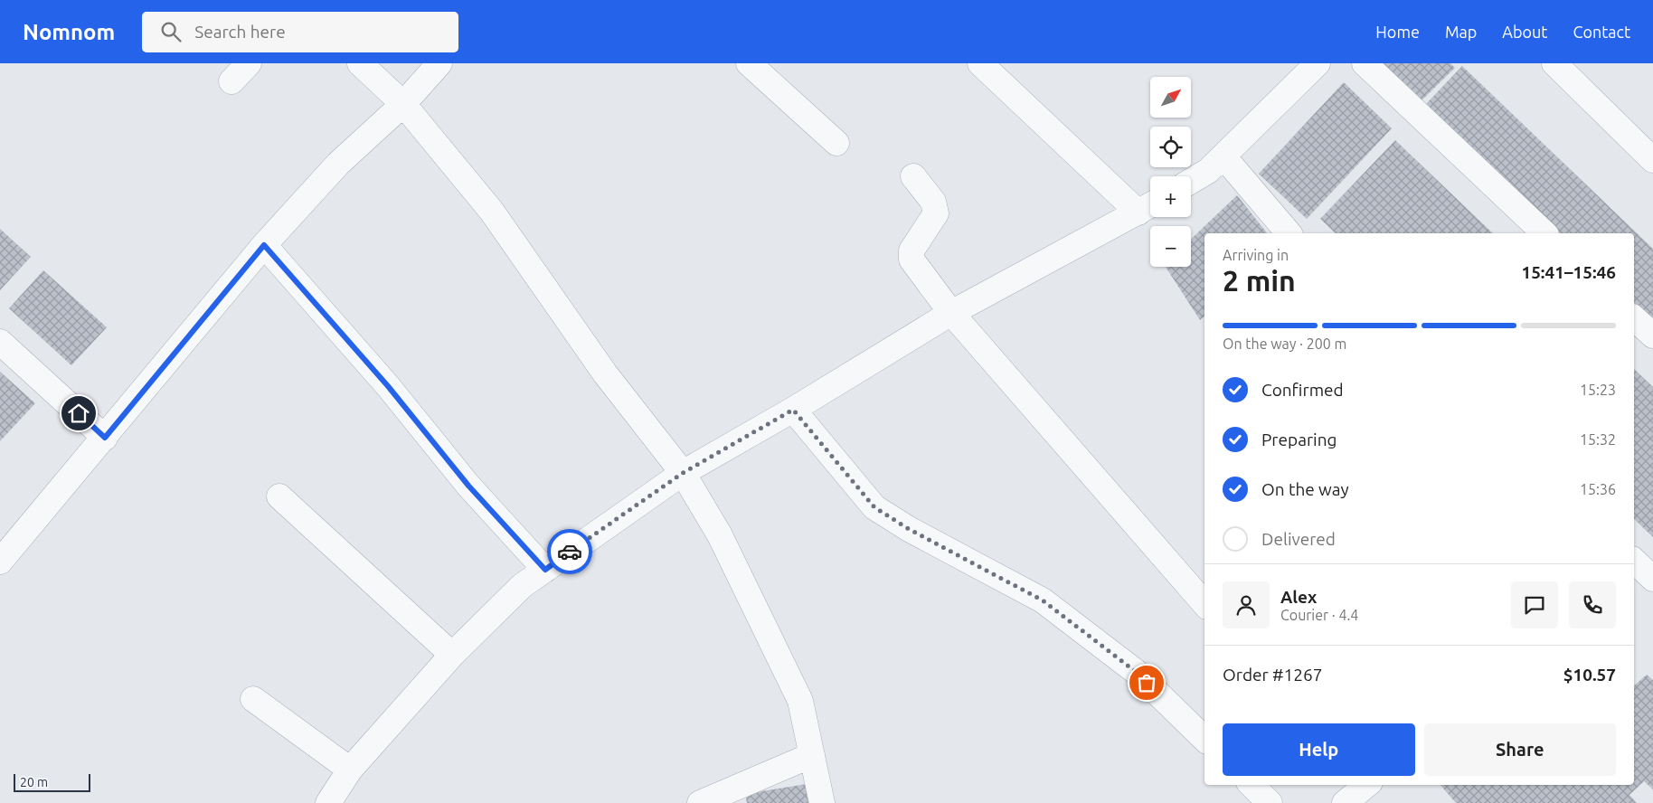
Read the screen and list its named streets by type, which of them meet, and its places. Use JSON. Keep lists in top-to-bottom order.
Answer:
{
  "scale_bar": "20 m",
  "north": "top right",
  "page": {
    "header": "Nomnom",
    "search": "Search here",
    "nav": [
      "Home",
      "Map",
      "About",
      "Contact"
    ],
    "map_buttons": ["+", "−"],
    "heading": ["2 min", "Arriving in", "15:41–15:46"],
    "panel": [
      "Alex",
      "Courier · 4.4",
      "Order #1267",
      "$10.57"
    ],
    "bar": "On the way · 200 m",
    "list": [
      ["Confirmed", "15:23"],
      ["Preparing", "15:32"],
      ["On the way", "15:36"],
      "Delivered"
    ],
    "buttons": ["Help", "Share"],
    "scale": "20 m"
  }
}
